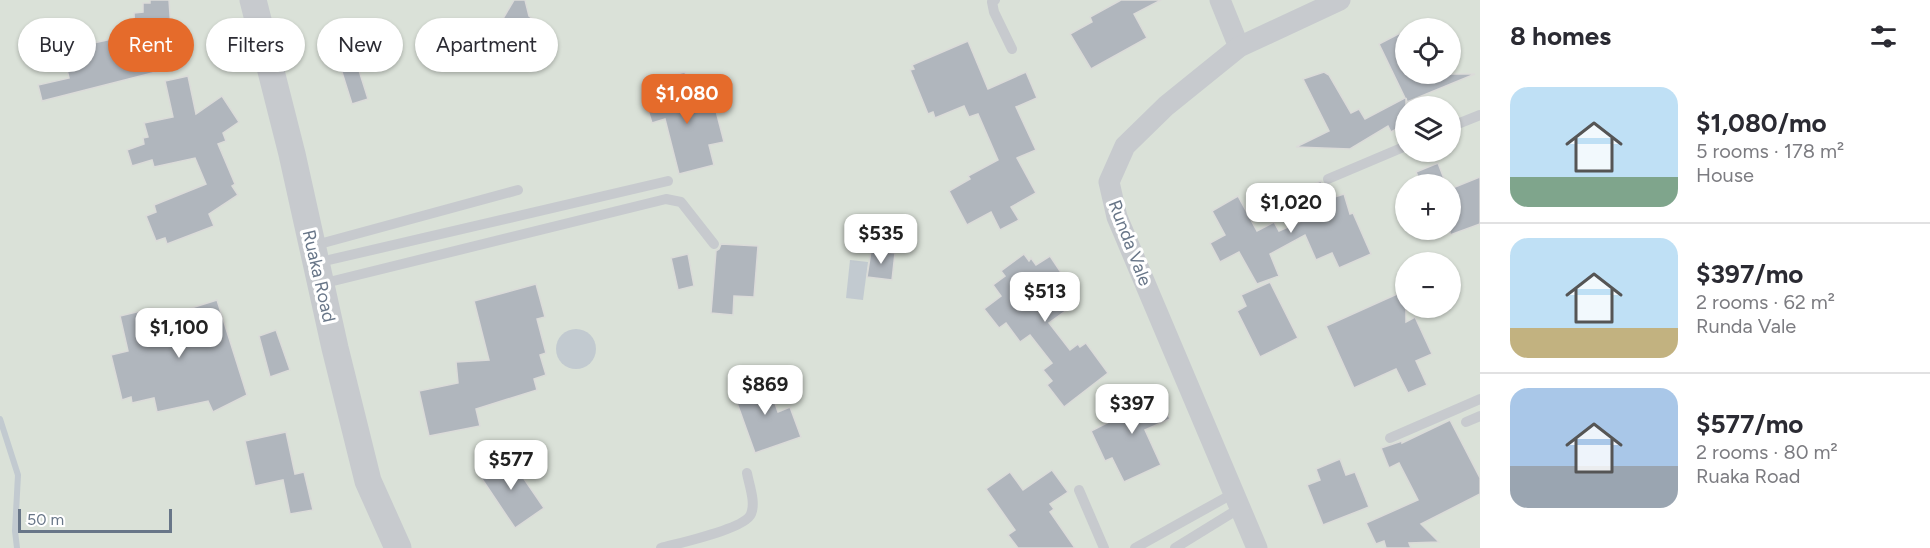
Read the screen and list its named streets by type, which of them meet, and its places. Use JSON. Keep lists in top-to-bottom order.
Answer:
{
  "streets": {
    "street": ["Runda Vale", "Ruaka Road"]
  },
  "scale_bar": "50 m",
  "page": {
    "heading": "8 homes",
    "map_buttons": ["+", "−"],
    "chip": [
      "Buy",
      "Rent",
      "Filters",
      "New",
      "Apartment"
    ],
    "list": [
      {
        "name": "$1,080/mo",
        "note": "5 rooms · 178 m² · House"
      },
      {
        "name": "$397/mo",
        "note": "2 rooms · 62 m² · Runda Vale"
      },
      {
        "name": "$577/mo",
        "note": "2 rooms · 80 m² · Ruaka Road"
      }
    ],
    "price": [
      "$1,080",
      "$1,020",
      "$535",
      "$513",
      "$1,100",
      "$869",
      "$397",
      "$577"
    ],
    "scale": "50 m"
  }
}
